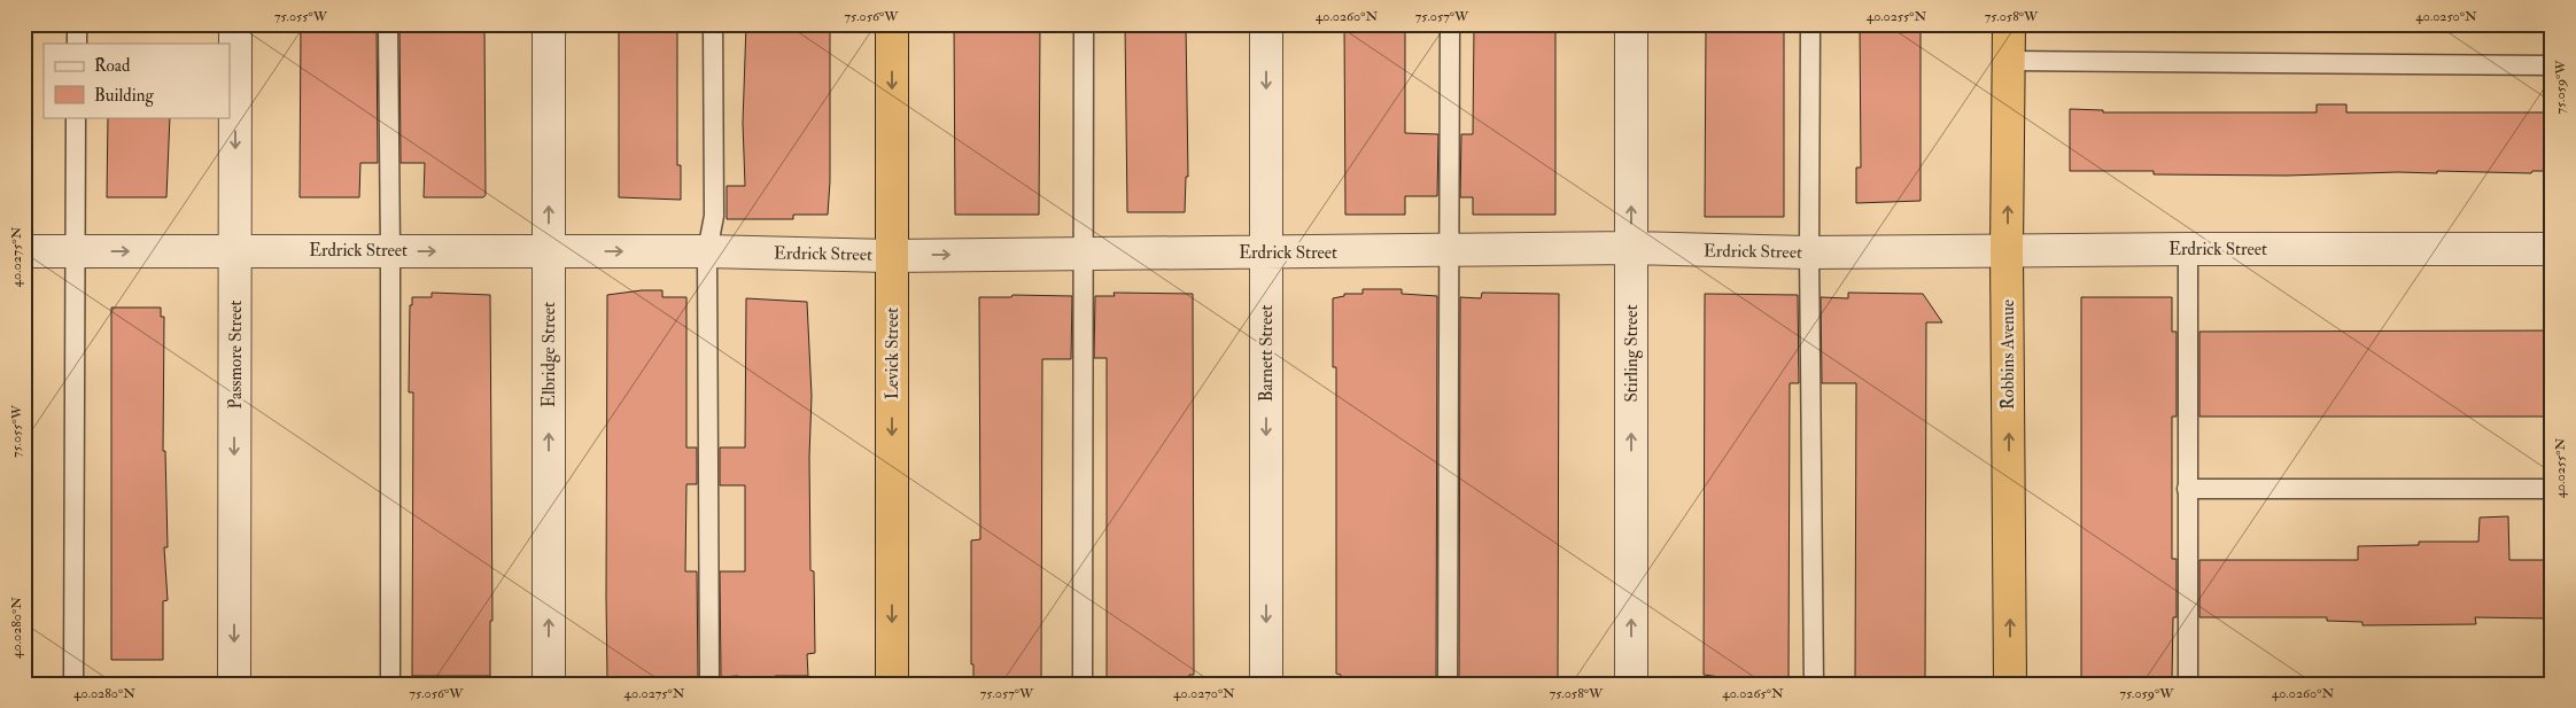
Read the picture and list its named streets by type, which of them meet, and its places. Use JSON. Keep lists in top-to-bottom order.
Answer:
{
  "streets": {
    "highway": ["Levick Street", "Robbins Avenue"],
    "street": [
      "Erdrick Street",
      "Barnett Street",
      "Stirling Street",
      "Passmore Street",
      "Elbridge Street"
    ]
  },
  "crossings": [
    ["Erdrick Street", "Levick Street"],
    ["Erdrick Street", "Barnett Street"],
    ["Erdrick Street", "Stirling Street"],
    ["Erdrick Street", "Passmore Street"],
    ["Erdrick Street", "Elbridge Street"],
    ["Erdrick Street", "Robbins Avenue"]
  ],
  "one_way": [
    "Levick Street",
    "Barnett Street",
    "Stirling Street",
    "Passmore Street",
    "Elbridge Street",
    "Robbins Avenue"
  ],
  "legend": ["Road", "Building"],
  "coordinates": [
    "75.055°W",
    "75.056°W",
    "40.0260°N",
    "75.057°W",
    "40.0255°N",
    "75.058°W",
    "40.0250°N",
    "75.059°W",
    "40.0275°N",
    "40.0280°N",
    "40.0270°N",
    "40.0265°N"
  ]
}
